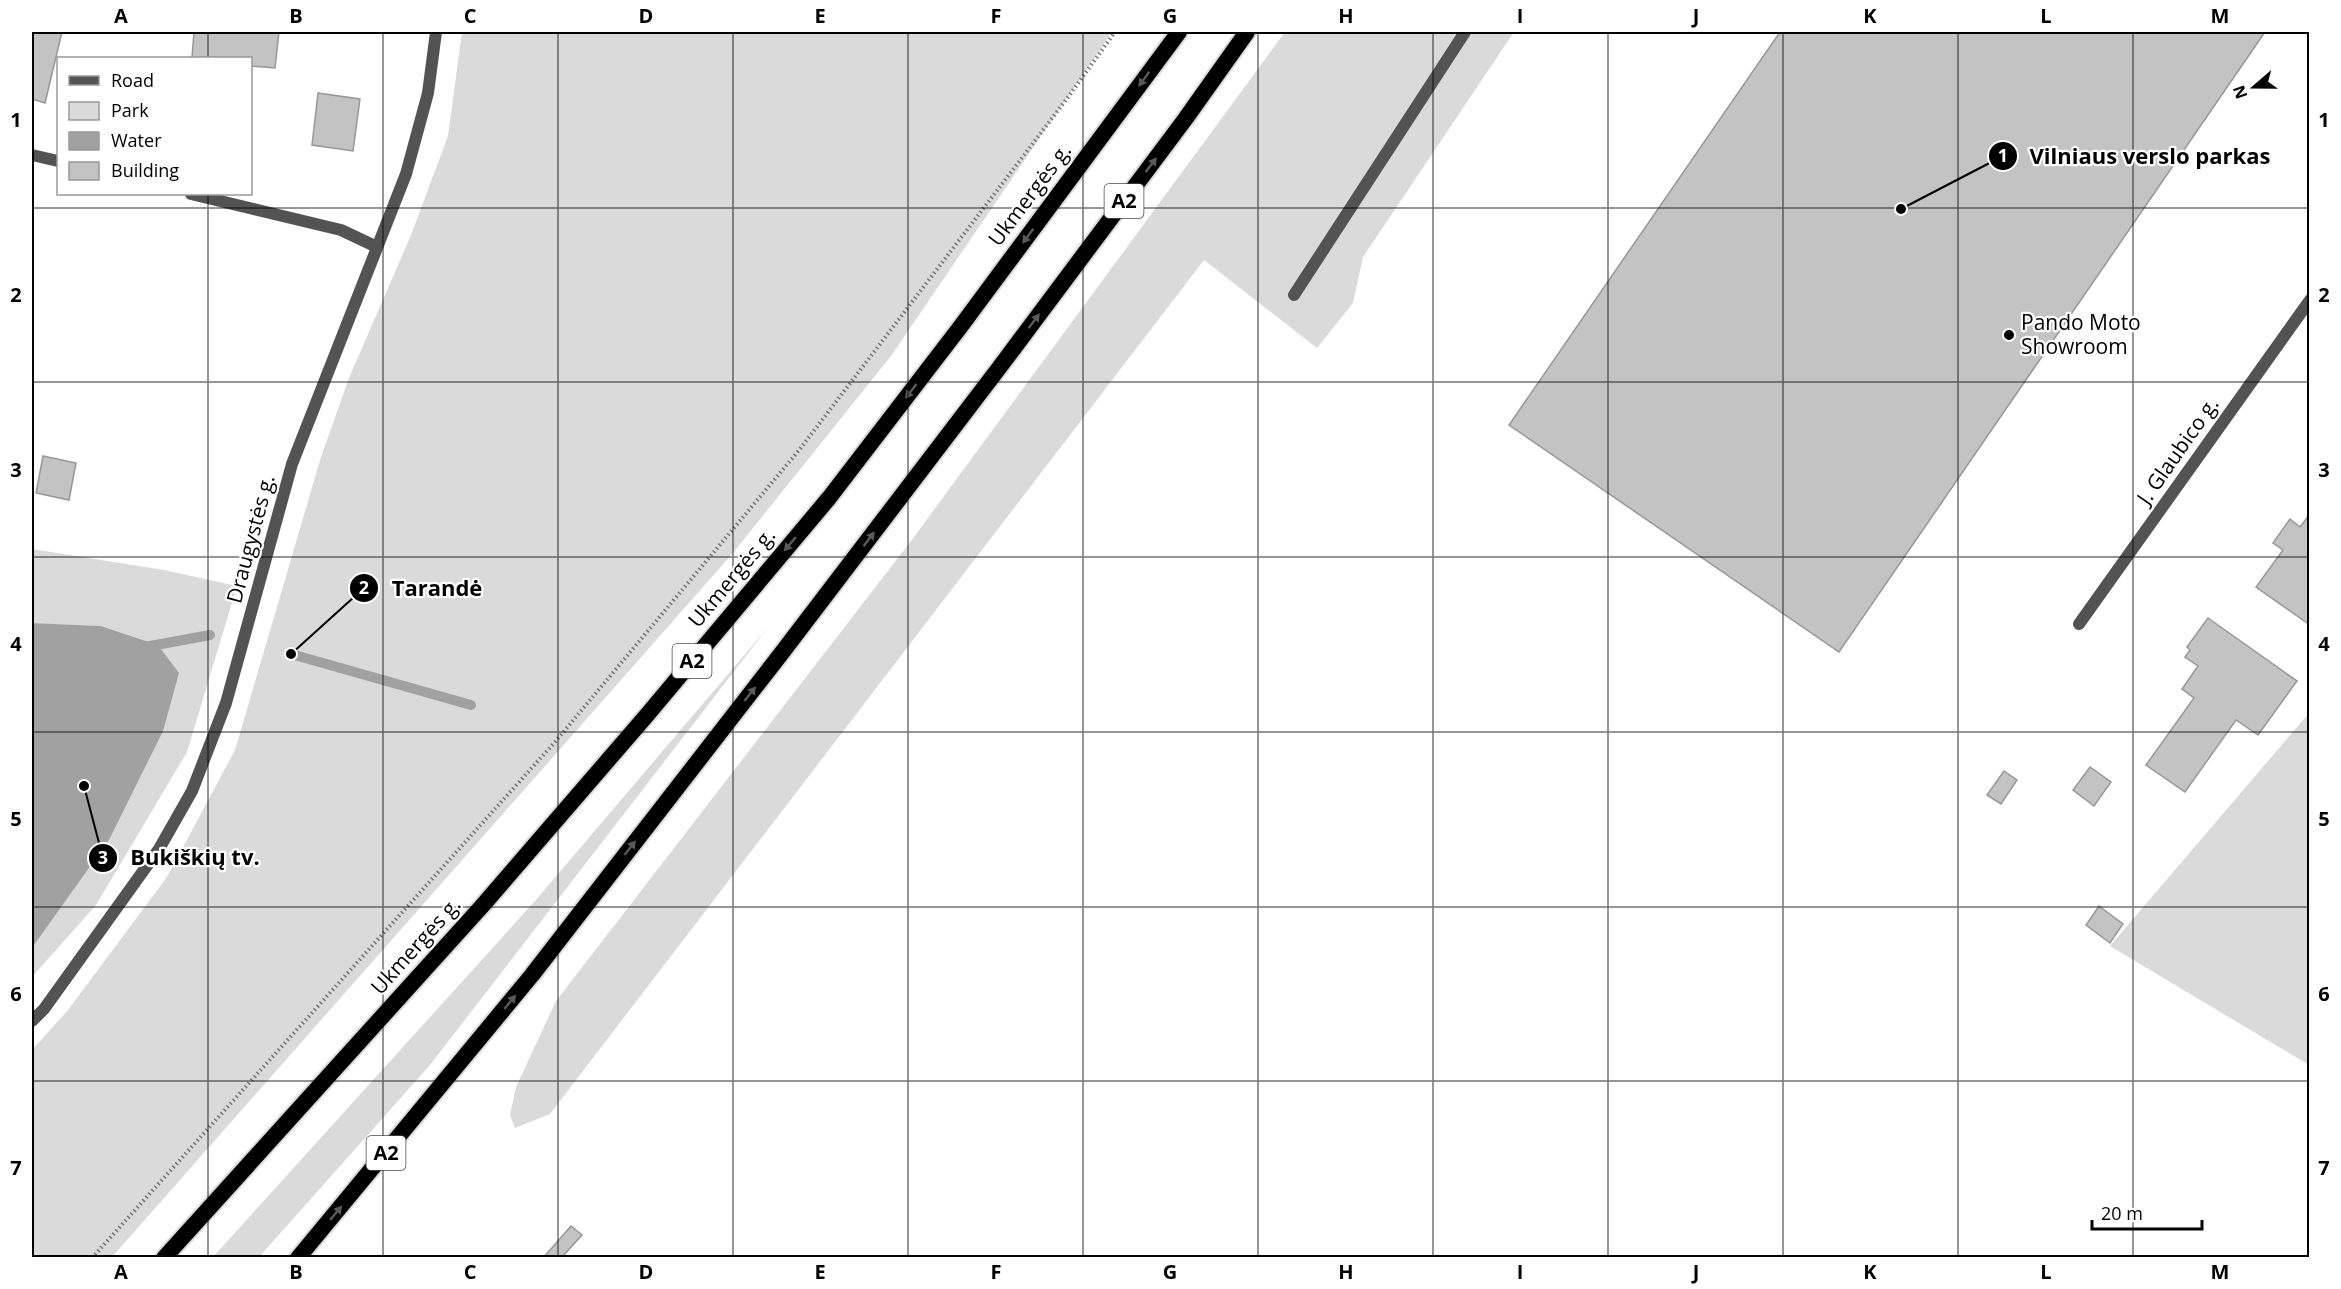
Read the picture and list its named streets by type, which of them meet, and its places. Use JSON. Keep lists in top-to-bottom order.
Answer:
{
  "streets": {
    "highway": ["Ukmergės g.", "A2"],
    "street": ["J. Glaubico g.", "Draugystės g."]
  },
  "places": [
    "Vilniaus verslo parkas",
    "Pando Moto Showroom",
    "Tarandė",
    "Bukiškių tv."
  ],
  "legend": [
    "Road",
    "Park",
    "Water",
    "Building"
  ],
  "scale_bar": "20 m",
  "north": "left",
  "grid": {
    "columns": [
      "A",
      "B",
      "C",
      "D",
      "E",
      "F",
      "G",
      "H",
      "I",
      "J",
      "K",
      "L",
      "M"
    ],
    "rows": [
      "1",
      "2",
      "3",
      "4",
      "5",
      "6",
      "7"
    ]
  }
}
